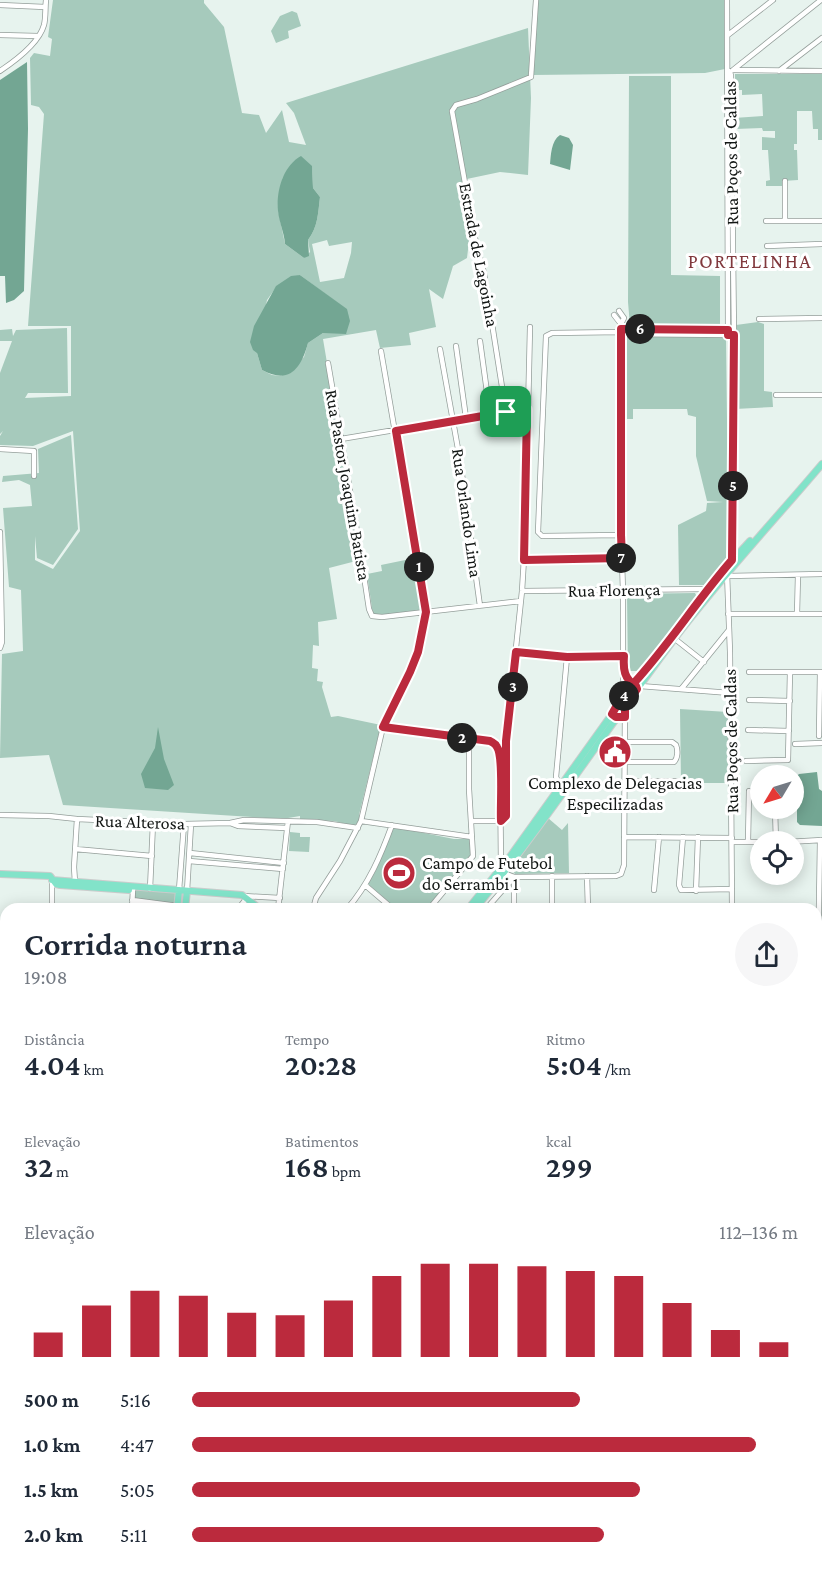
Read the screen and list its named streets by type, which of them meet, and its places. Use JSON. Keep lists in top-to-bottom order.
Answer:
{
  "streets": {
    "street": [
      "Rua Poços de Caldas",
      "Estrada de Lagoinha",
      "Rua Pastor Joaquim Batista",
      "Rua Orlando Lima",
      "Rua Florença",
      "Rua Alterosa"
    ]
  },
  "districts": ["PORTELINHA"],
  "places": {
    "public building": ["Complexo de Delegacias Especilizadas"],
    "sports": ["Campo de Futebol do Serrambi 1"]
  },
  "north": "bottom left",
  "page": {
    "pins": [
      "6",
      "5",
      "7",
      "1",
      "3",
      "4",
      "2"
    ],
    "heading": ["Corrida noturna", "19:08"],
    "stats": [
      ["Distância", "4.04 km"],
      ["Tempo", "20:28"],
      ["Ritmo", "5:04 /km"],
      ["Elevação", "32 m"],
      ["Batimentos", "168 bpm"],
      ["kcal", "299"]
    ],
    "chart": ["Elevação", "112–136 m"],
    "list": [
      {
        "name": "500 m",
        "note": "5:16"
      },
      {
        "name": "1.0 km",
        "note": "4:47"
      },
      {
        "name": "1.5 km",
        "note": "5:05"
      },
      {
        "name": "2.0 km",
        "note": "5:11"
      }
    ]
  }
}
